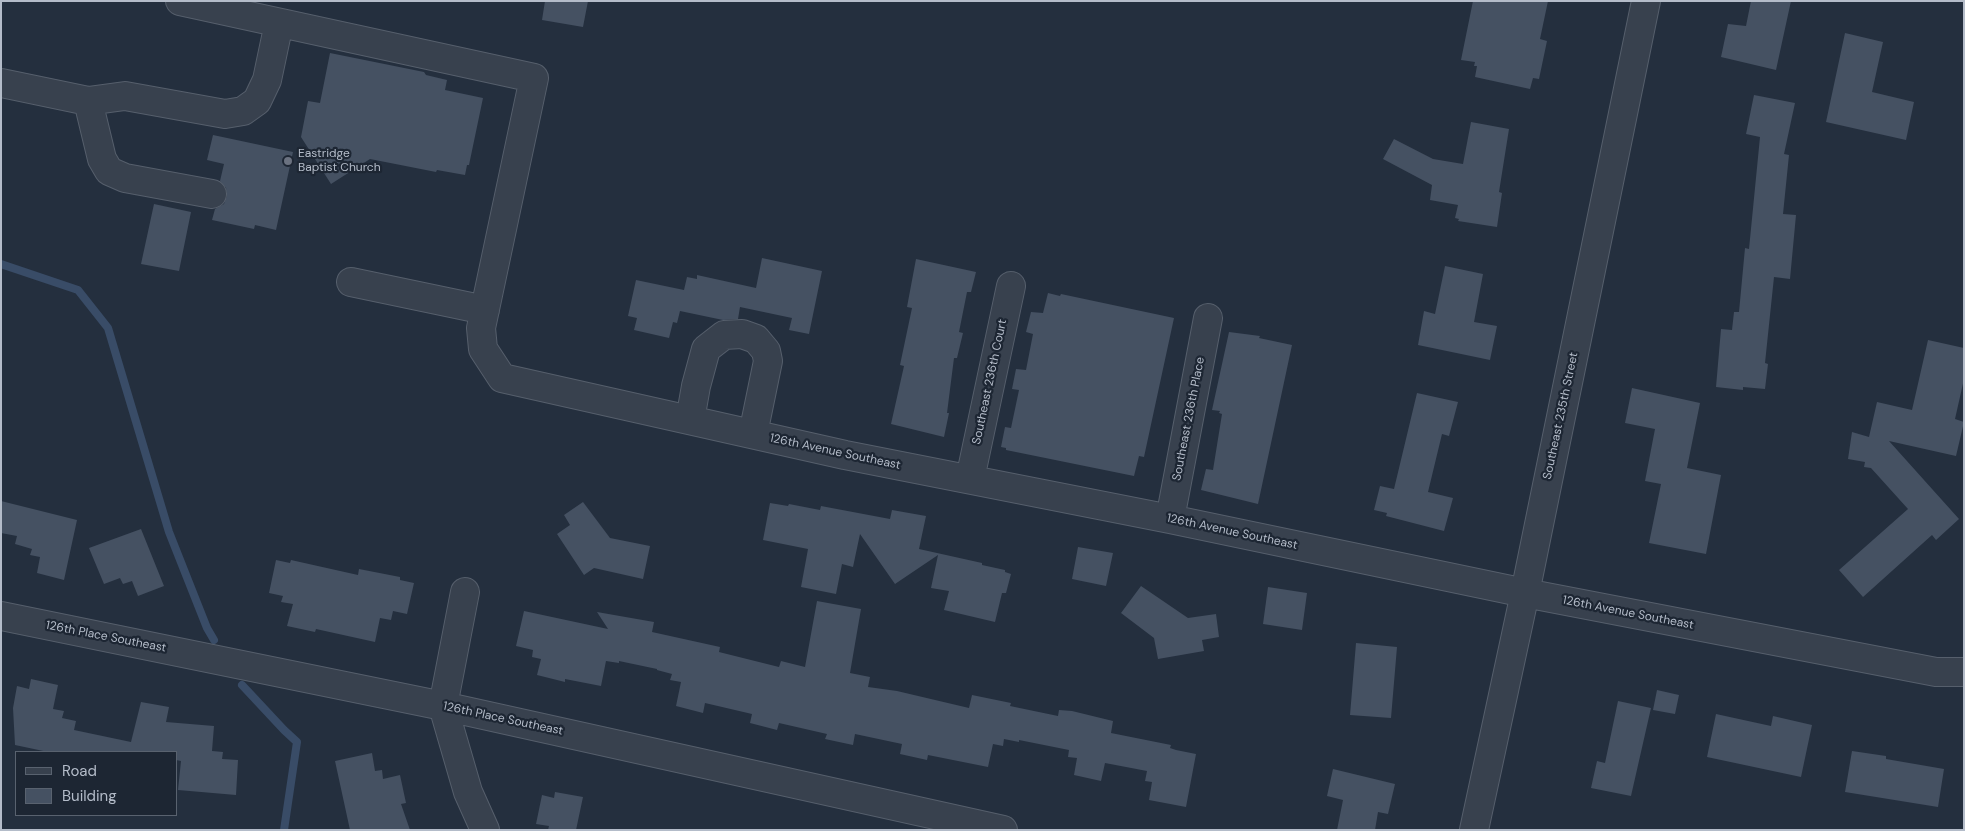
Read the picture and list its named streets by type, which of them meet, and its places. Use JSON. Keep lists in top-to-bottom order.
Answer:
{
  "streets": {
    "street": [
      "Southeast 236th Court",
      "Southeast 235th Street",
      "Southeast 236th Place",
      "126th Avenue Southeast",
      "126th Place Southeast"
    ]
  },
  "crossings": [
    ["Southeast 236th Court", "126th Avenue Southeast"],
    ["Southeast 235th Street", "126th Avenue Southeast"],
    ["Southeast 236th Place", "126th Avenue Southeast"]
  ],
  "places": ["Eastridge Baptist Church"],
  "legend": ["Road", "Building"]
}
